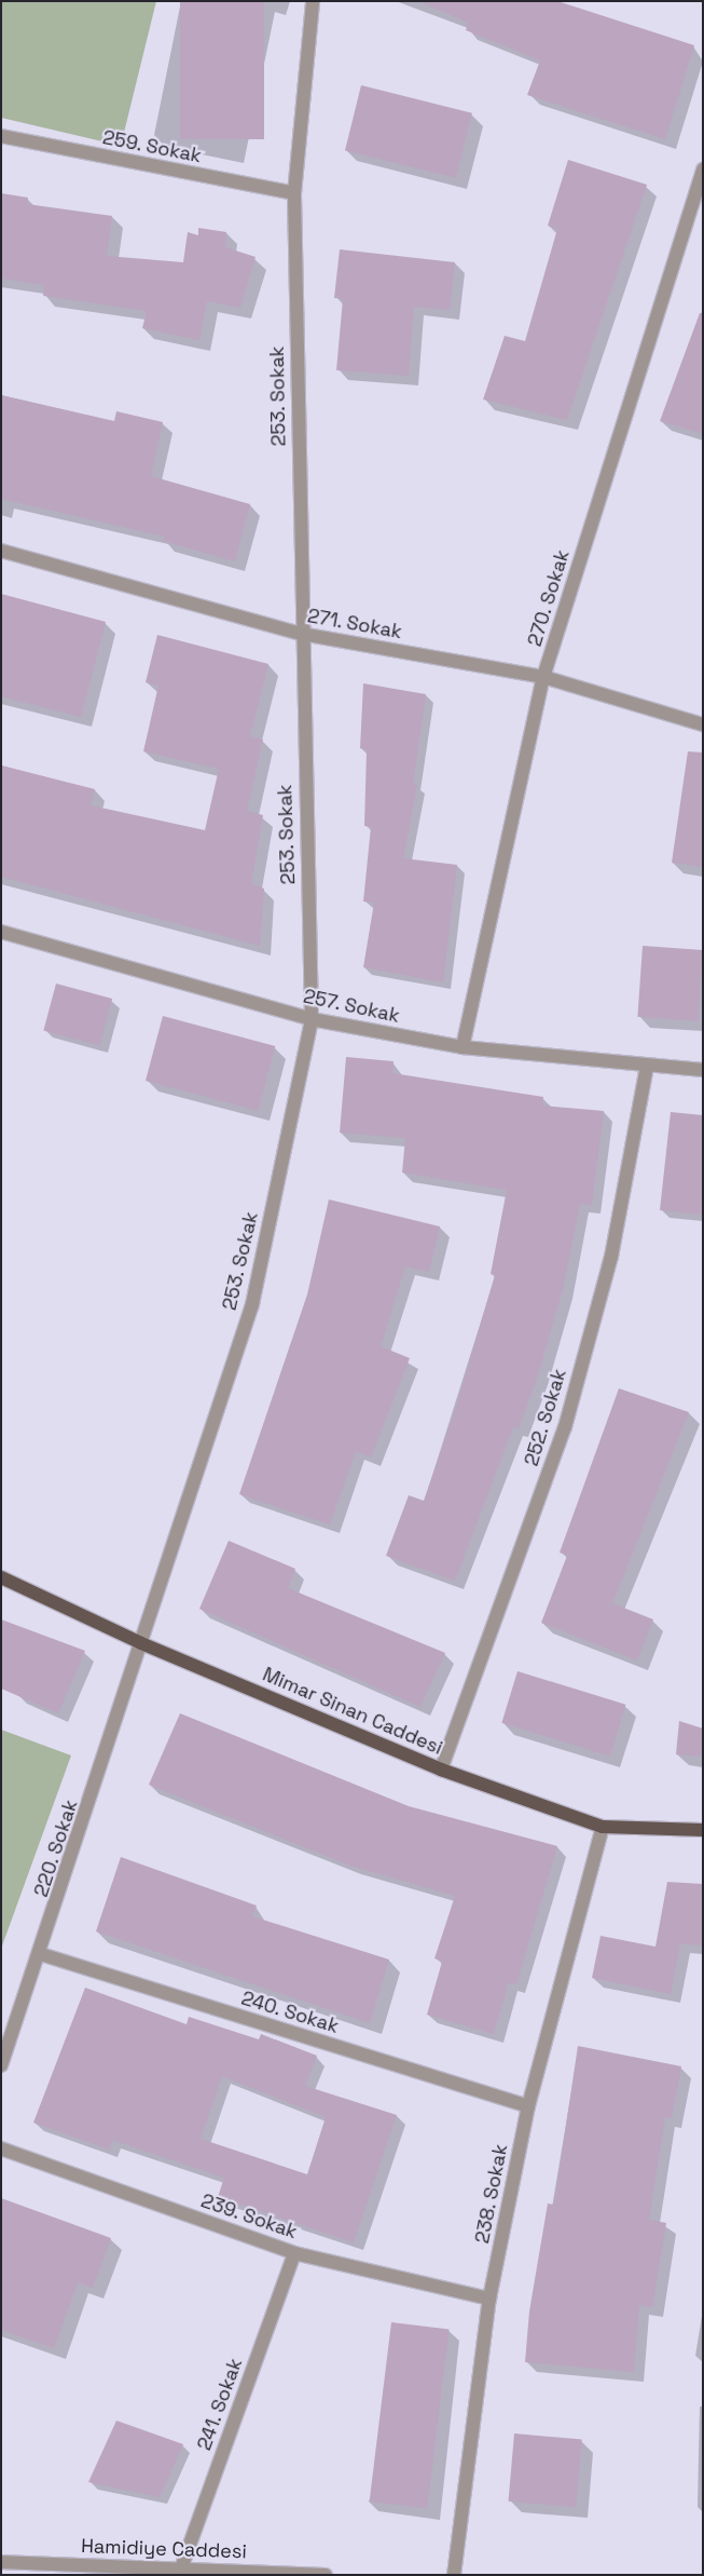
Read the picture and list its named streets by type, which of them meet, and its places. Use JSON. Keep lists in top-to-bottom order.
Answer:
{
  "streets": {
    "main road": ["Mimar Sinan Caddesi"],
    "street": [
      "259. Sokak",
      "253. Sokak",
      "270. Sokak",
      "271. Sokak",
      "257. Sokak",
      "252. Sokak",
      "220. Sokak",
      "240. Sokak",
      "238. Sokak",
      "239. Sokak",
      "241. Sokak",
      "Hamidiye Caddesi"
    ]
  },
  "crossings": [
    ["259. Sokak", "253. Sokak"],
    ["253. Sokak", "271. Sokak"],
    ["253. Sokak", "257. Sokak"],
    ["253. Sokak", "Mimar Sinan Caddesi"],
    ["253. Sokak", "220. Sokak"],
    ["270. Sokak", "271. Sokak"],
    ["270. Sokak", "257. Sokak"],
    ["257. Sokak", "252. Sokak"],
    ["252. Sokak", "Mimar Sinan Caddesi"],
    ["Mimar Sinan Caddesi", "220. Sokak"],
    ["Mimar Sinan Caddesi", "238. Sokak"],
    ["220. Sokak", "240. Sokak"],
    ["240. Sokak", "238. Sokak"],
    ["238. Sokak", "239. Sokak"],
    ["239. Sokak", "241. Sokak"],
    ["241. Sokak", "Hamidiye Caddesi"]
  ]
}
